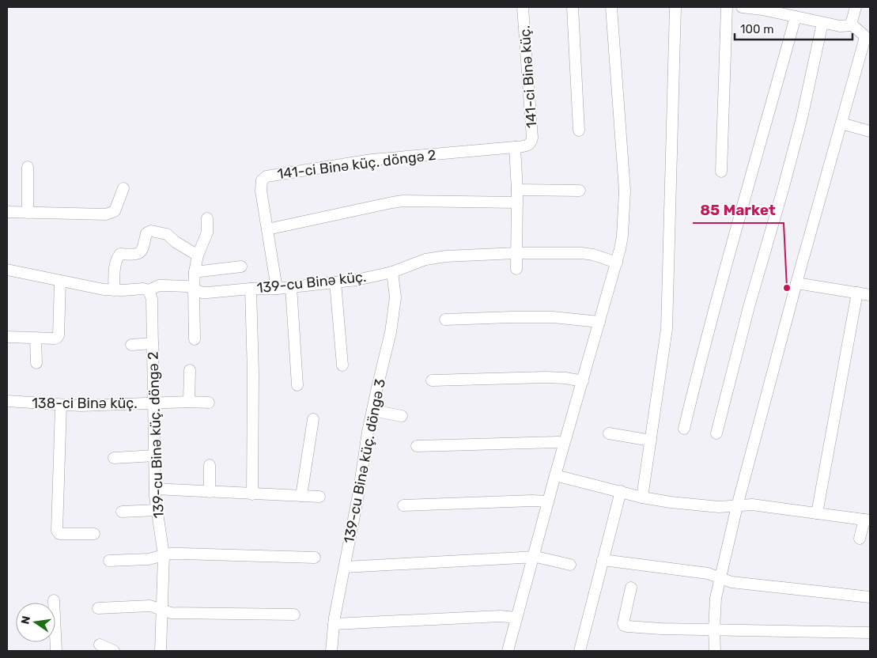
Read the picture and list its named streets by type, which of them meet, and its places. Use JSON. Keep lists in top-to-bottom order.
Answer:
{
  "streets": {
    "street": [
      "141-ci Binə küç.",
      "141-ci Binə küç. döngə 2",
      "139-cu Binə küç.",
      "138-ci Binə küç.",
      "139-cu Binə küç. döngə 2",
      "139-cu Binə küç. döngə 3"
    ]
  },
  "crossings": [
    ["141-ci Binə küç.", "141-ci Binə küç. döngə 2"],
    ["141-ci Binə küç.", "139-cu Binə küç."],
    ["141-ci Binə küç. döngə 2", "139-cu Binə küç."],
    ["139-cu Binə küç.", "139-cu Binə küç. döngə 2"],
    ["139-cu Binə küç.", "139-cu Binə küç. döngə 3"],
    ["138-ci Binə küç.", "139-cu Binə küç. döngə 2"]
  ],
  "places": ["85 Market"],
  "scale_bar": "100 m",
  "north": "left"
}
